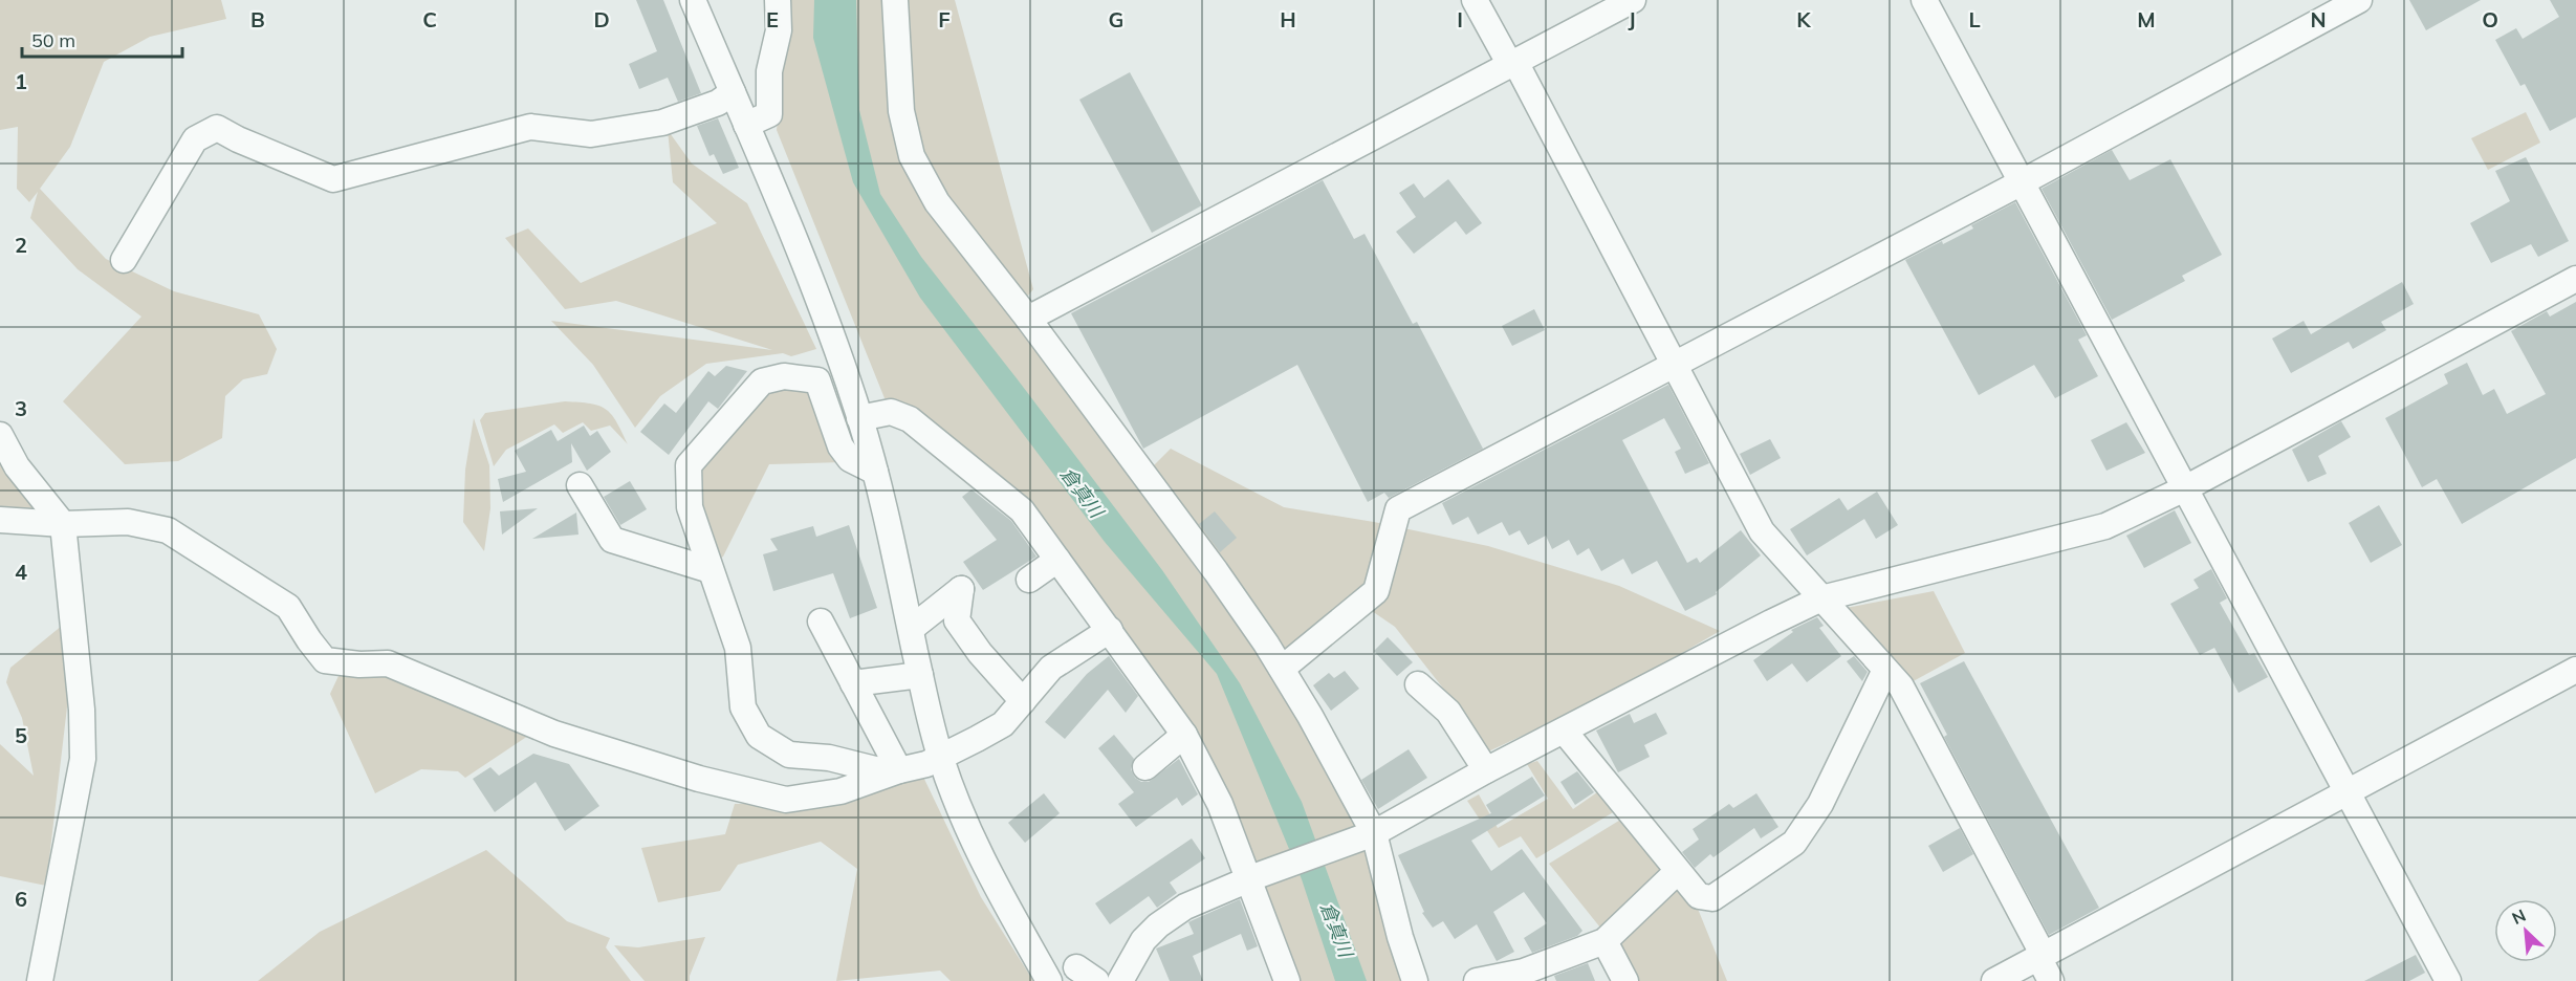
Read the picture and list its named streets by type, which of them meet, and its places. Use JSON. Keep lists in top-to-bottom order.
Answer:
{
  "water": ["倉真川"],
  "scale_bar": "50 m",
  "north": "top left",
  "grid": {
    "columns": [
      "B",
      "C",
      "D",
      "E",
      "F",
      "G",
      "H",
      "I",
      "J",
      "K",
      "L",
      "M",
      "N",
      "O"
    ],
    "rows": [
      "1",
      "2",
      "3",
      "4",
      "5",
      "6"
    ]
  }
}
